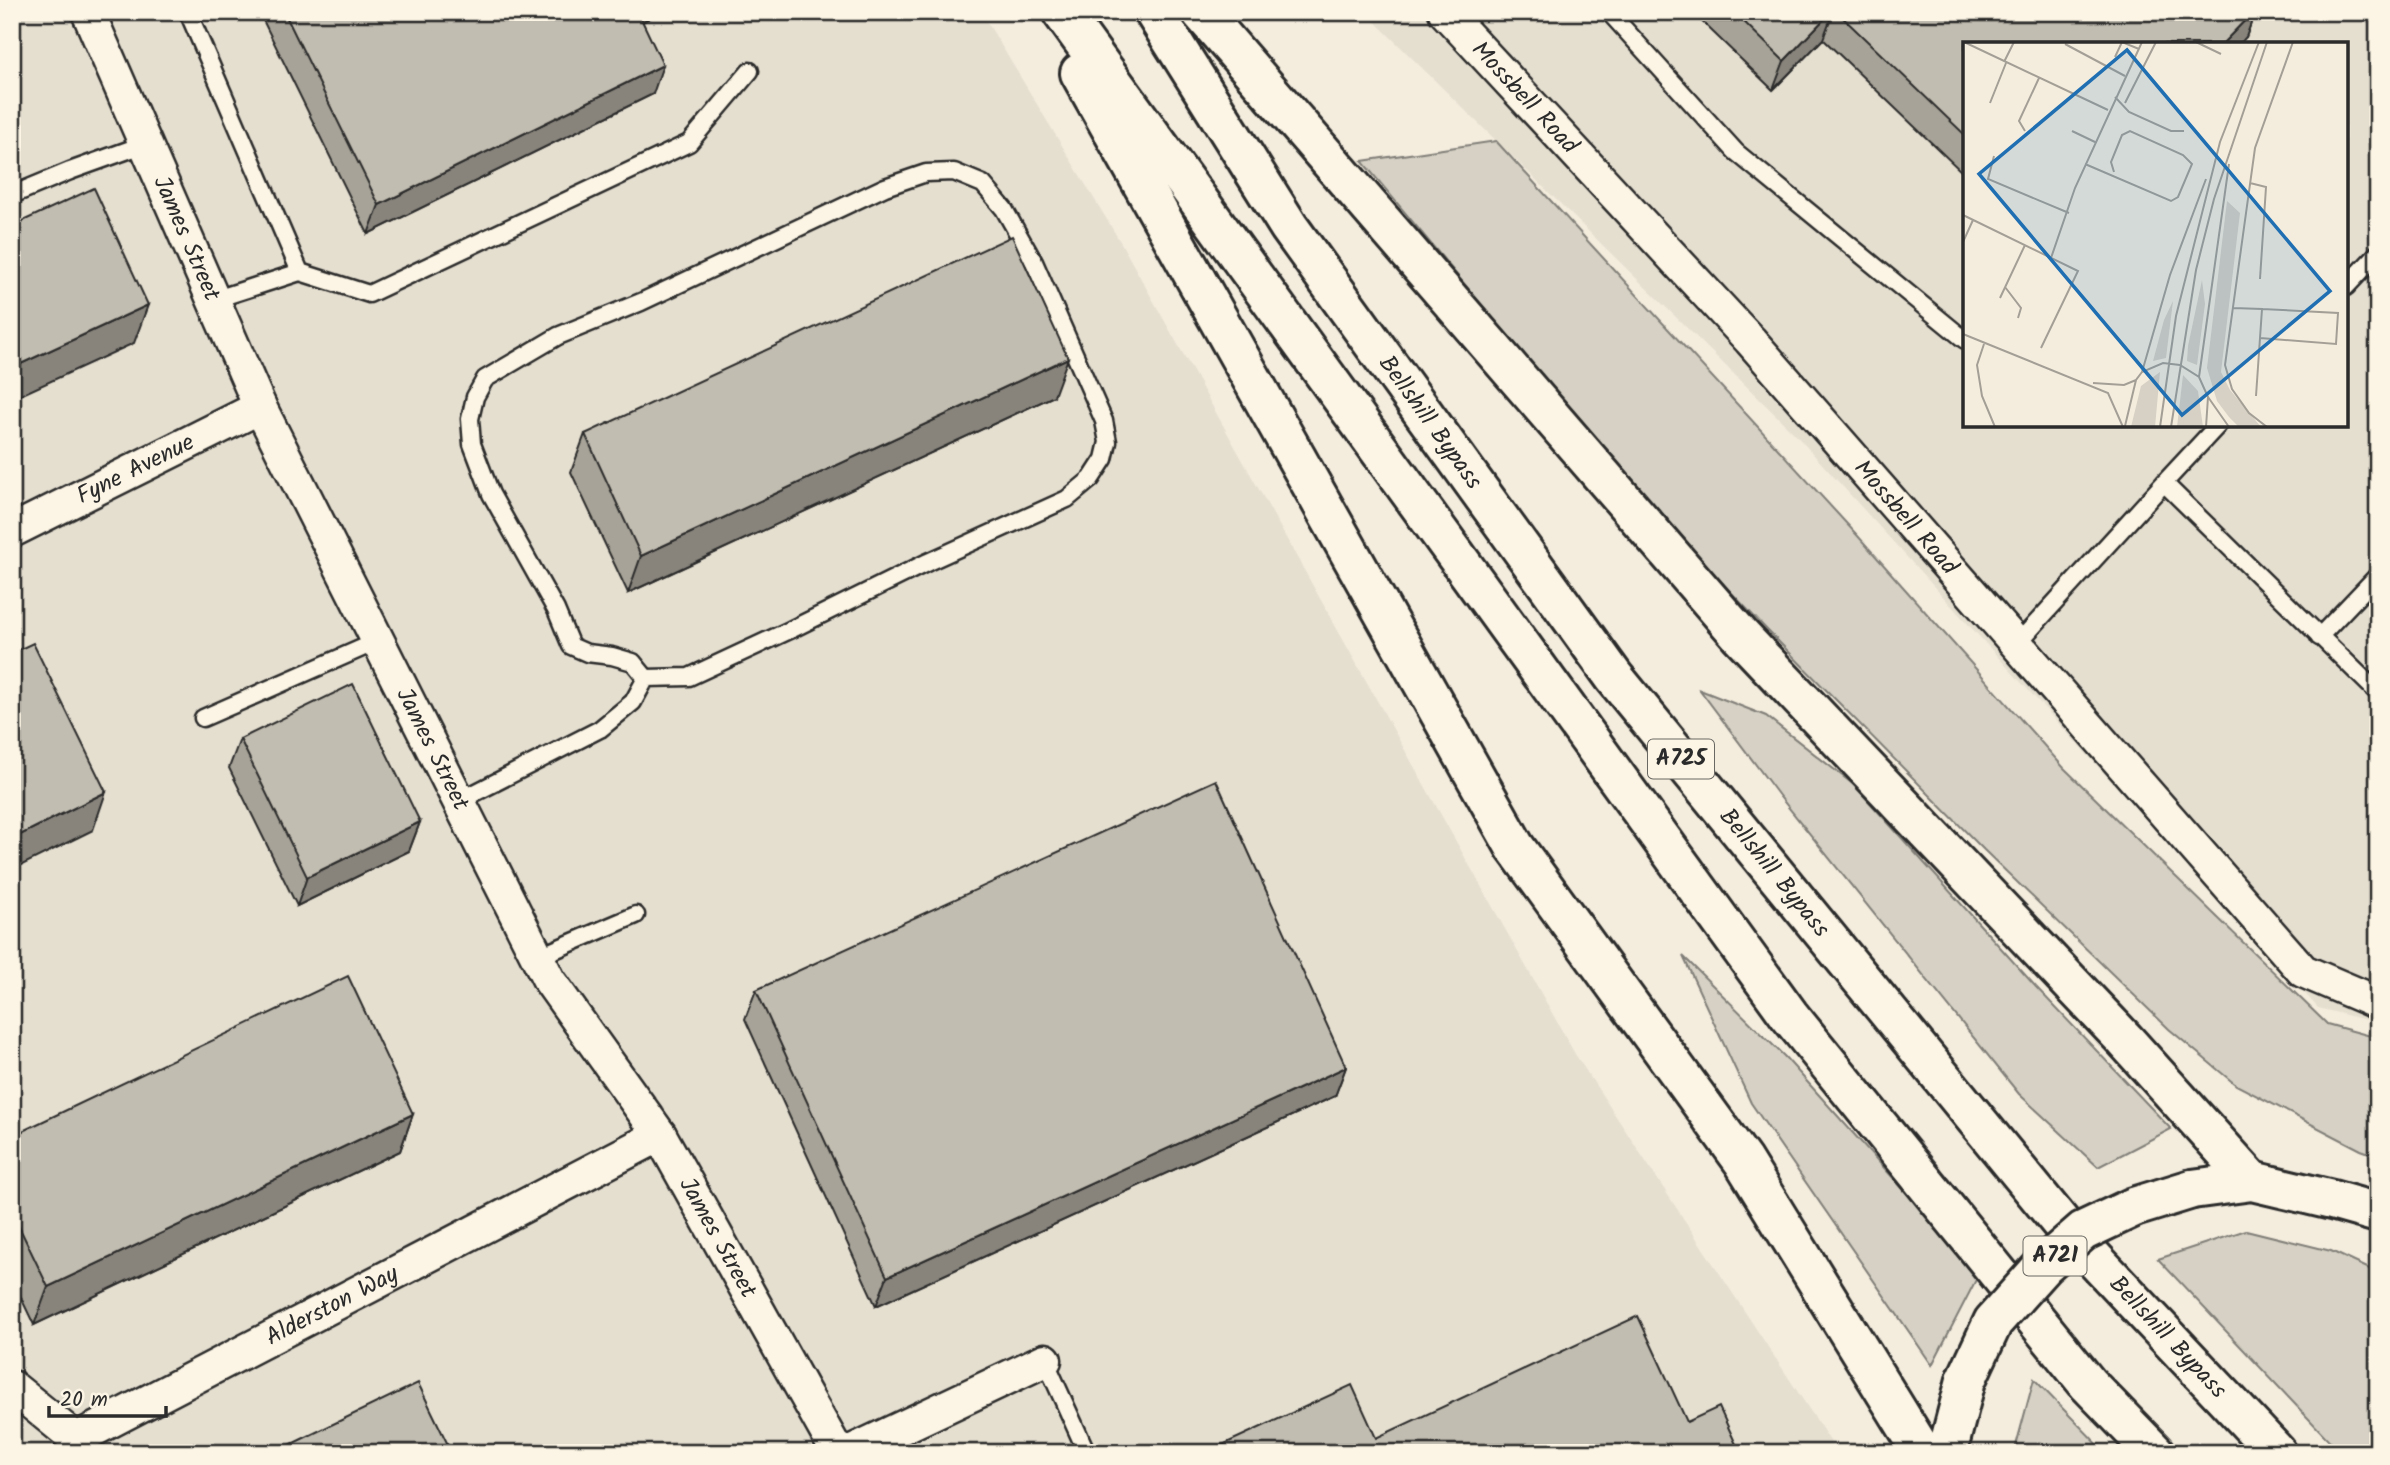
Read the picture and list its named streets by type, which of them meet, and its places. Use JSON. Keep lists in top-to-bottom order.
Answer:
{
  "streets": {
    "main road": ["Bellshill Bypass", "A725", "A721"],
    "street": [
      "Mossbell Road",
      "James Street",
      "Fyne Avenue",
      "Alderston Way"
    ]
  },
  "crossings": [
    ["James Street", "Fyne Avenue"],
    ["James Street", "Alderston Way"]
  ],
  "scale_bar": "20 m"
}
